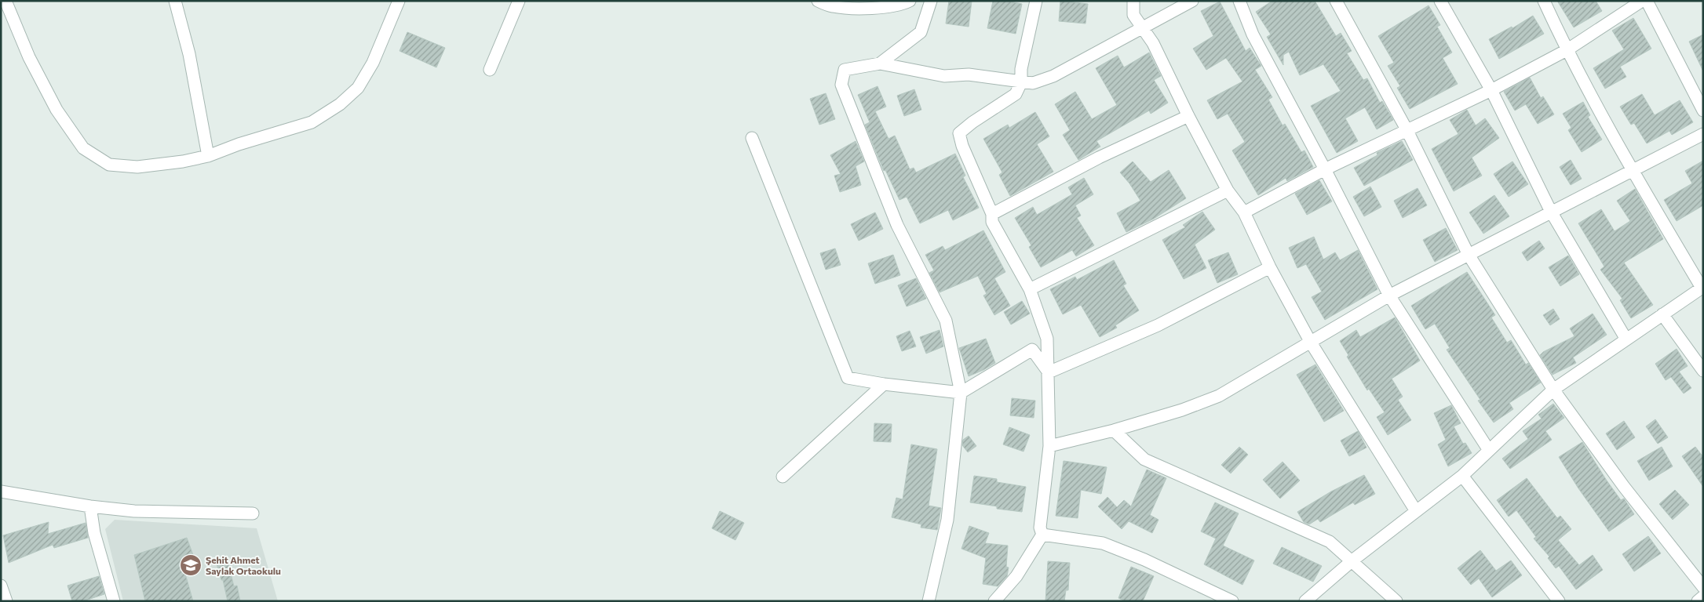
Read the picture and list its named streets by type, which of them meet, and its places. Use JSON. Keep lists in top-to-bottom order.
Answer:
{
  "places": {
    "school or university": ["Şehit Ahmet Saylak Ortaokulu"]
  }
}
